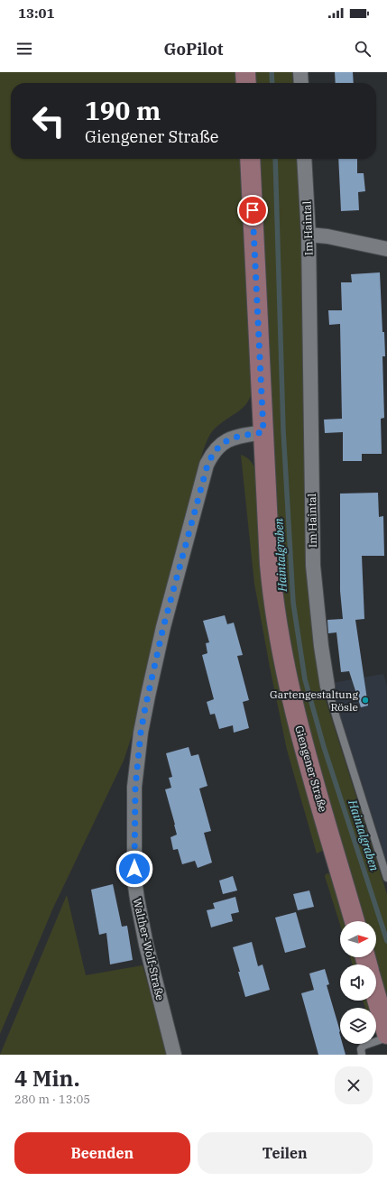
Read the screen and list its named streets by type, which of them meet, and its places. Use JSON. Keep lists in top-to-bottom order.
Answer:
{
  "streets": {
    "main road": ["Giengener Straße"],
    "street": ["Im Haintal", "Walther-Wolf-Straße"]
  },
  "crossings": [
    ["Giengener Straße", "Walther-Wolf-Straße"]
  ],
  "water": ["Haintalgraben"],
  "places": ["Gartengestaltung Rösle"],
  "north": "right",
  "page": {
    "status": "13:01",
    "header": "GoPilot",
    "turn": ["190 m", "Giengener Straße"],
    "heading": ["4 Min.", "280 m · 13:05"],
    "buttons": ["Beenden", "Teilen"]
  }
}
